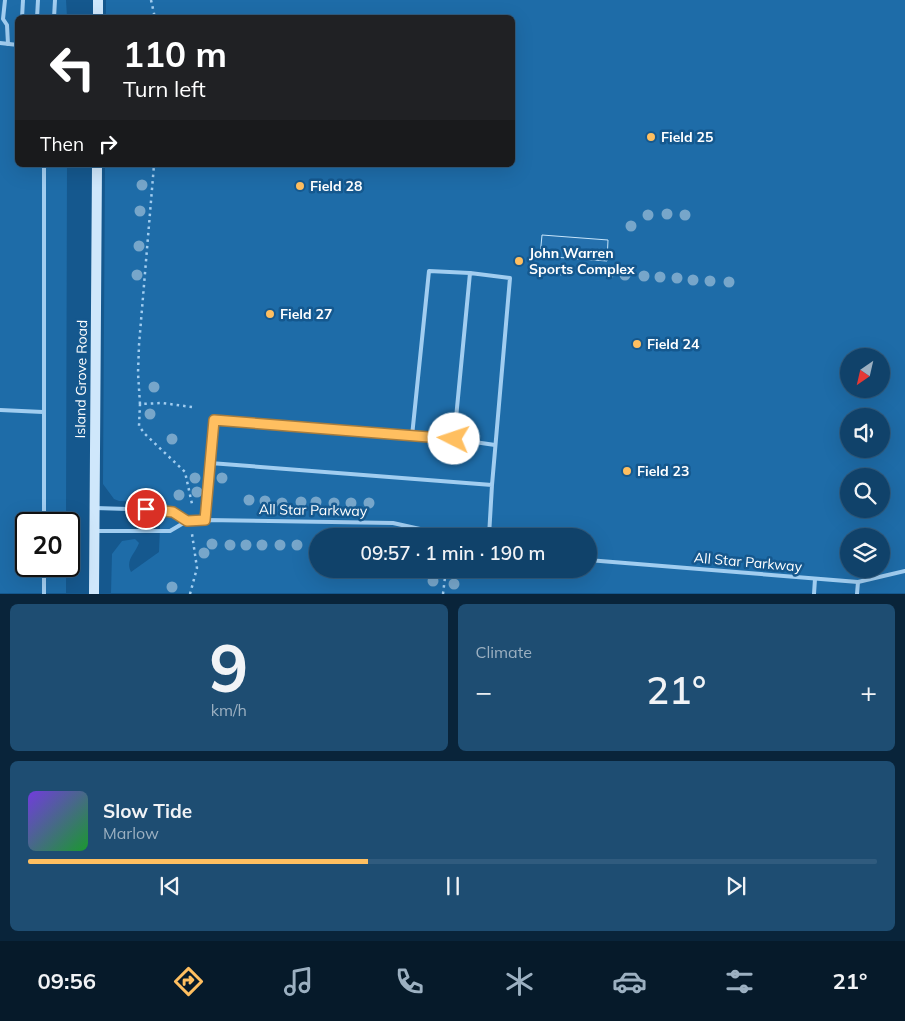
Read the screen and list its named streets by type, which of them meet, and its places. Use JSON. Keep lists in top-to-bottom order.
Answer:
{
  "streets": {
    "street": ["Island Grove Road"],
    "lane": ["All Star Parkway"]
  },
  "crossings": [
    ["Island Grove Road", "All Star Parkway"]
  ],
  "places": [
    "Field 25",
    "Field 28",
    "John Warren Sports Complex",
    "Field 27",
    "Field 24",
    "Field 23"
  ],
  "north": "bottom left",
  "page": {
    "turn": ["110 m", "Turn left"],
    "then": "Then",
    "limit": "20",
    "trip": "09:57 · 1 min · 190 m",
    "tile": [
      ["9", "km/h"],
      "Climate"
    ],
    "heat": ["−", "21°", "+"],
    "song": ["Slow Tide", "Marlow"],
    "tabs": ["09:56", "21°"]
  }
}
